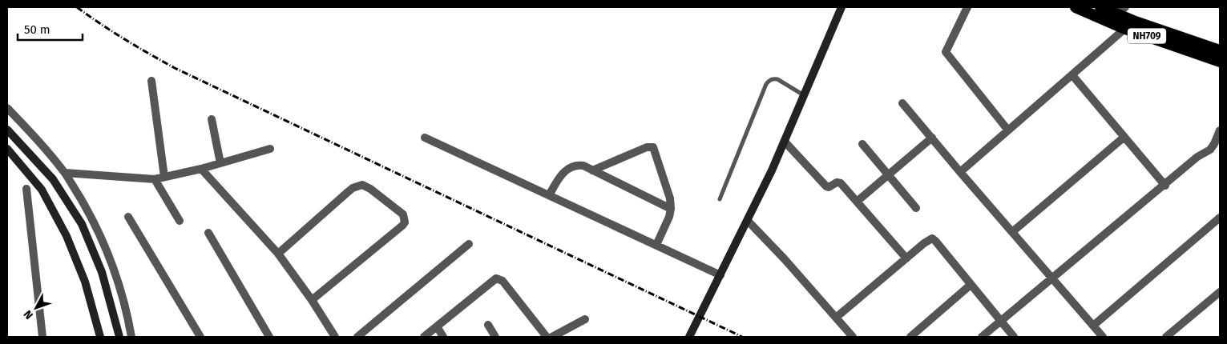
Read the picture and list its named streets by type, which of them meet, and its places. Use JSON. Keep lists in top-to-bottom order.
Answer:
{
  "streets": {
    "highway": ["NH709"]
  },
  "scale_bar": "50 m",
  "north": "bottom left"
}
